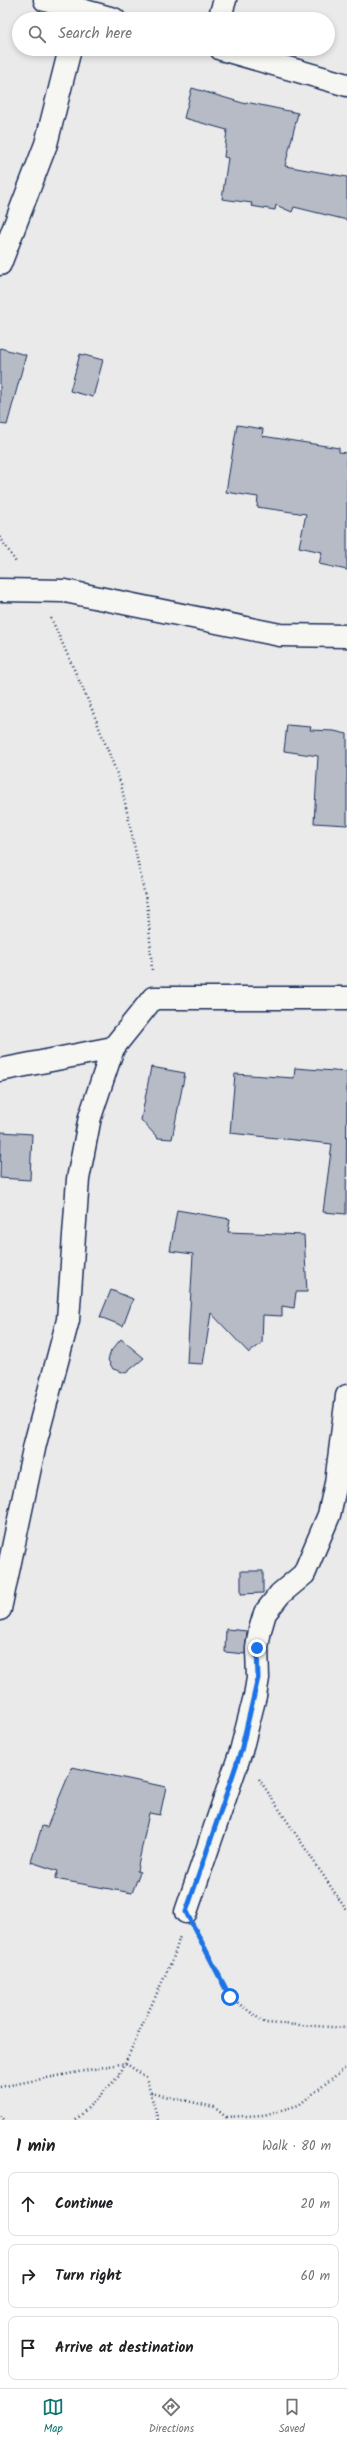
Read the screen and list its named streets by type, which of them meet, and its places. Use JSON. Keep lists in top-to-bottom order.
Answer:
{
  "page": {
    "search": "Search here",
    "heading": ["1 min", "Walk · 80 m"],
    "list": [
      ["Continue", "20 m"],
      ["Turn right", "60 m"],
      "Arrive at destination"
    ],
    "nav": ["Map", "Directions", "Saved"]
  }
}
